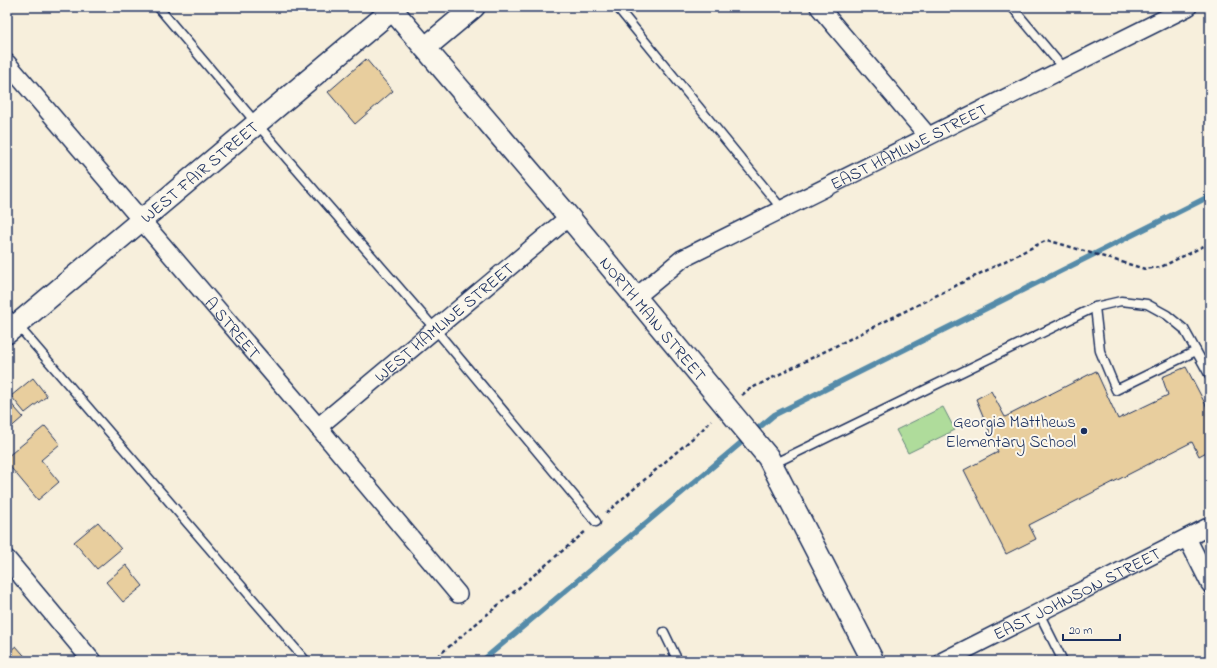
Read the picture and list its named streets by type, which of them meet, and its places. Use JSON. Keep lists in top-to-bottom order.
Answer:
{
  "streets": {
    "street": [
      "EAST HAMLINE STREET",
      "WEST FAIR STREET",
      "NORTH MAIN STREET",
      "WEST HAMLINE STREET",
      "A STREET",
      "EAST JOHNSON STREET"
    ]
  },
  "crossings": [
    ["EAST HAMLINE STREET", "NORTH MAIN STREET"],
    ["WEST FAIR STREET", "NORTH MAIN STREET"],
    ["WEST FAIR STREET", "A STREET"],
    ["NORTH MAIN STREET", "WEST HAMLINE STREET"],
    ["WEST HAMLINE STREET", "A STREET"]
  ],
  "places": ["Georgia Matthews Elementary School"],
  "scale_bar": "20 m"
}
